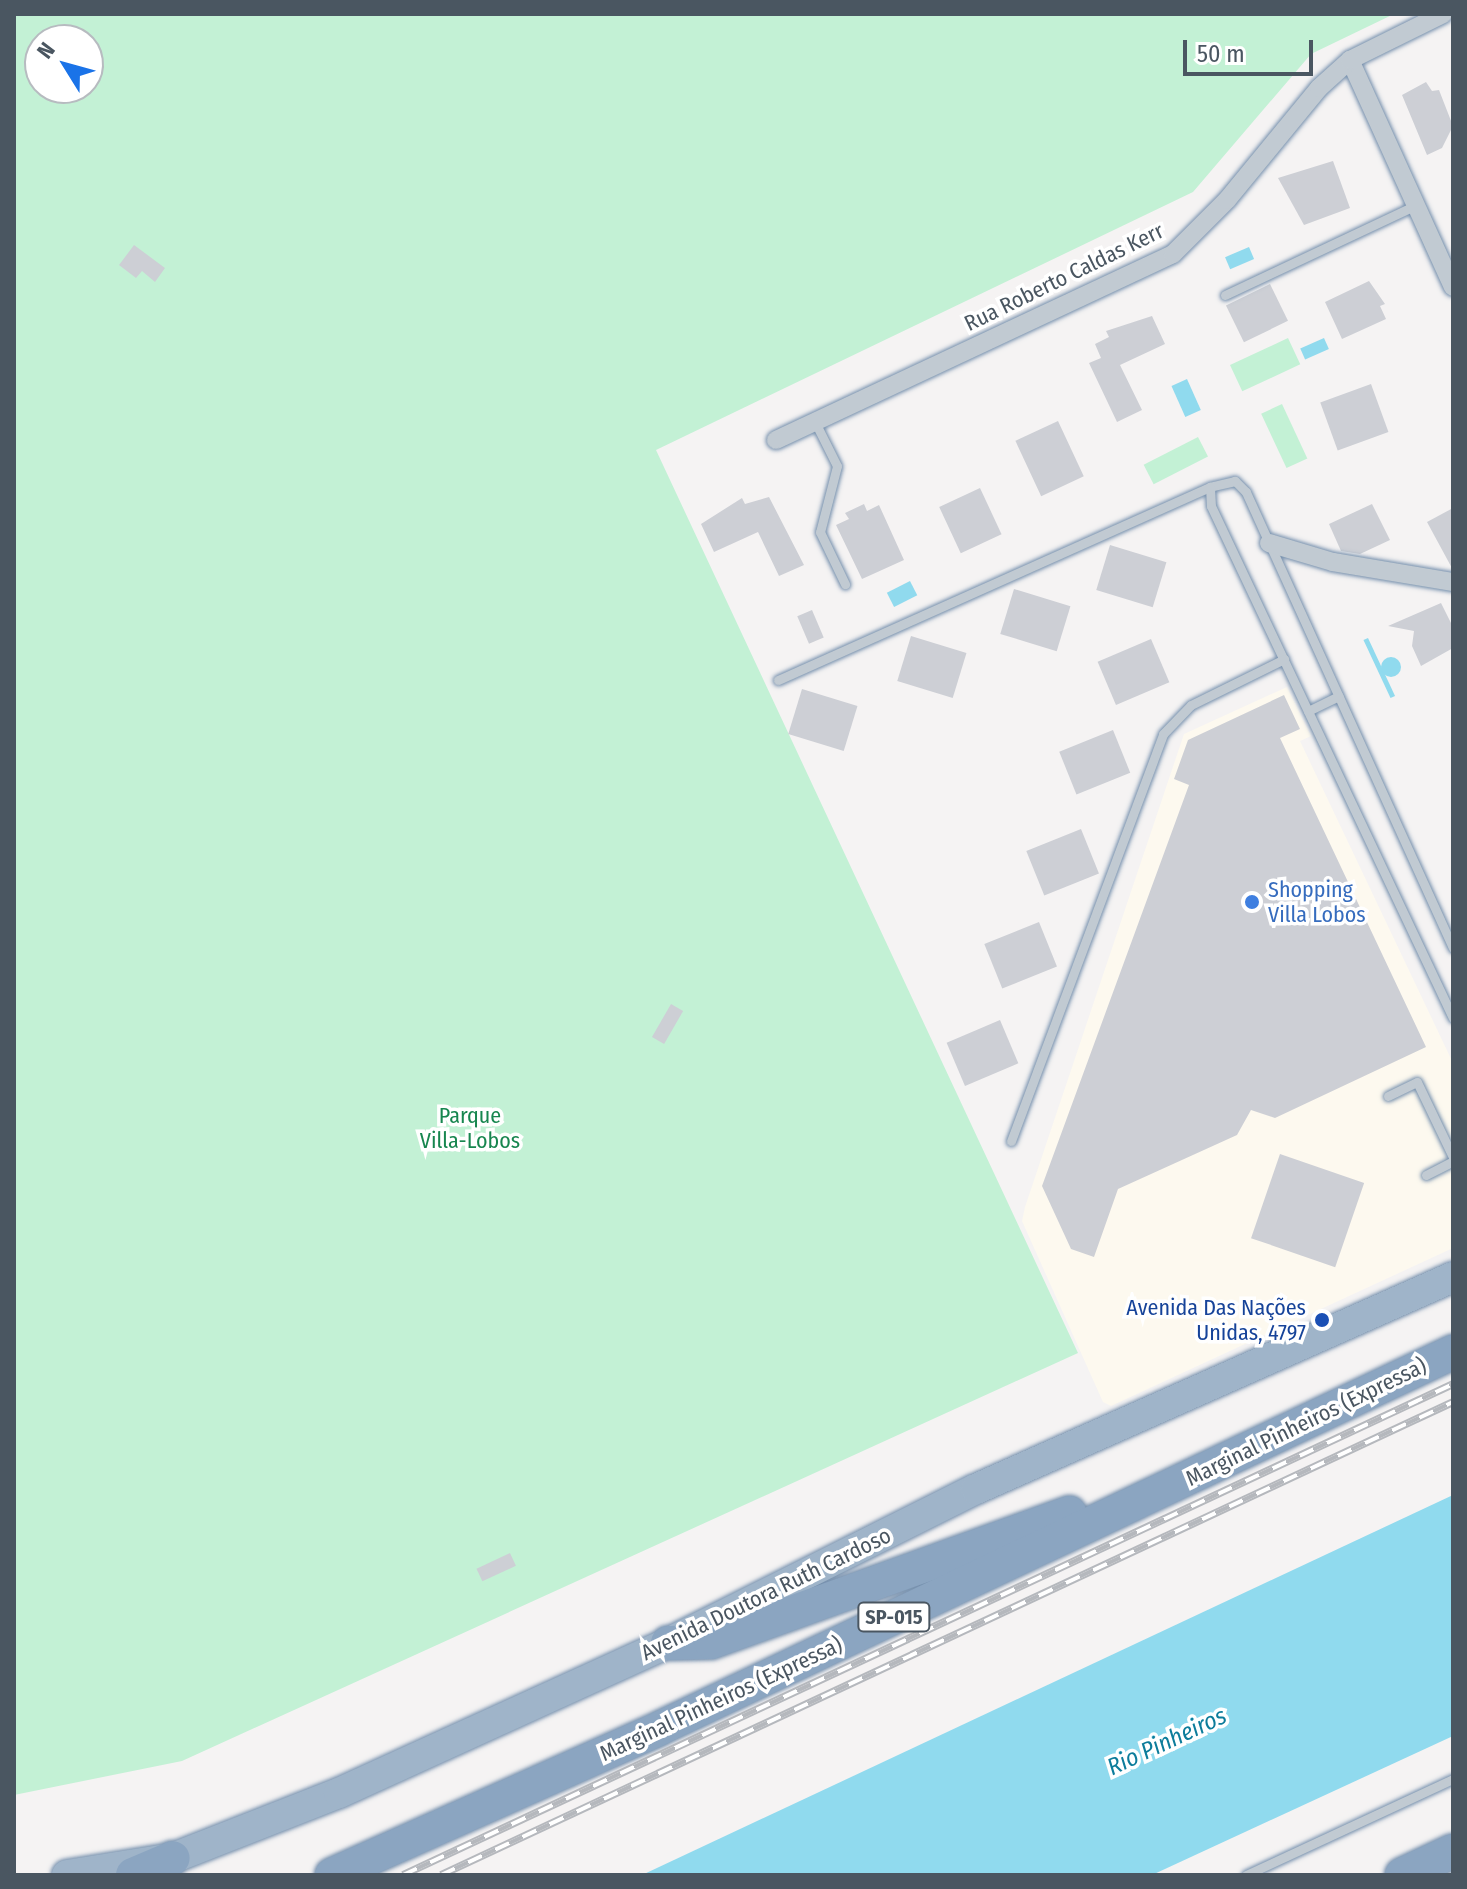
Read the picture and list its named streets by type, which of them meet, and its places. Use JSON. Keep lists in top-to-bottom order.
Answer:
{
  "streets": {
    "highway": ["Marginal Pinheiros (Expressa)", "Avenida Doutora Ruth Cardoso", "SP-015"],
    "street": ["Rua Roberto Caldas Kerr"]
  },
  "water": ["Rio Pinheiros"],
  "parks": ["Parque Villa-Lobos"],
  "places": ["Shopping Villa Lobos", "Avenida Das Nações Unidas, 4797"],
  "scale_bar": "50 m",
  "north": "top left"
}
